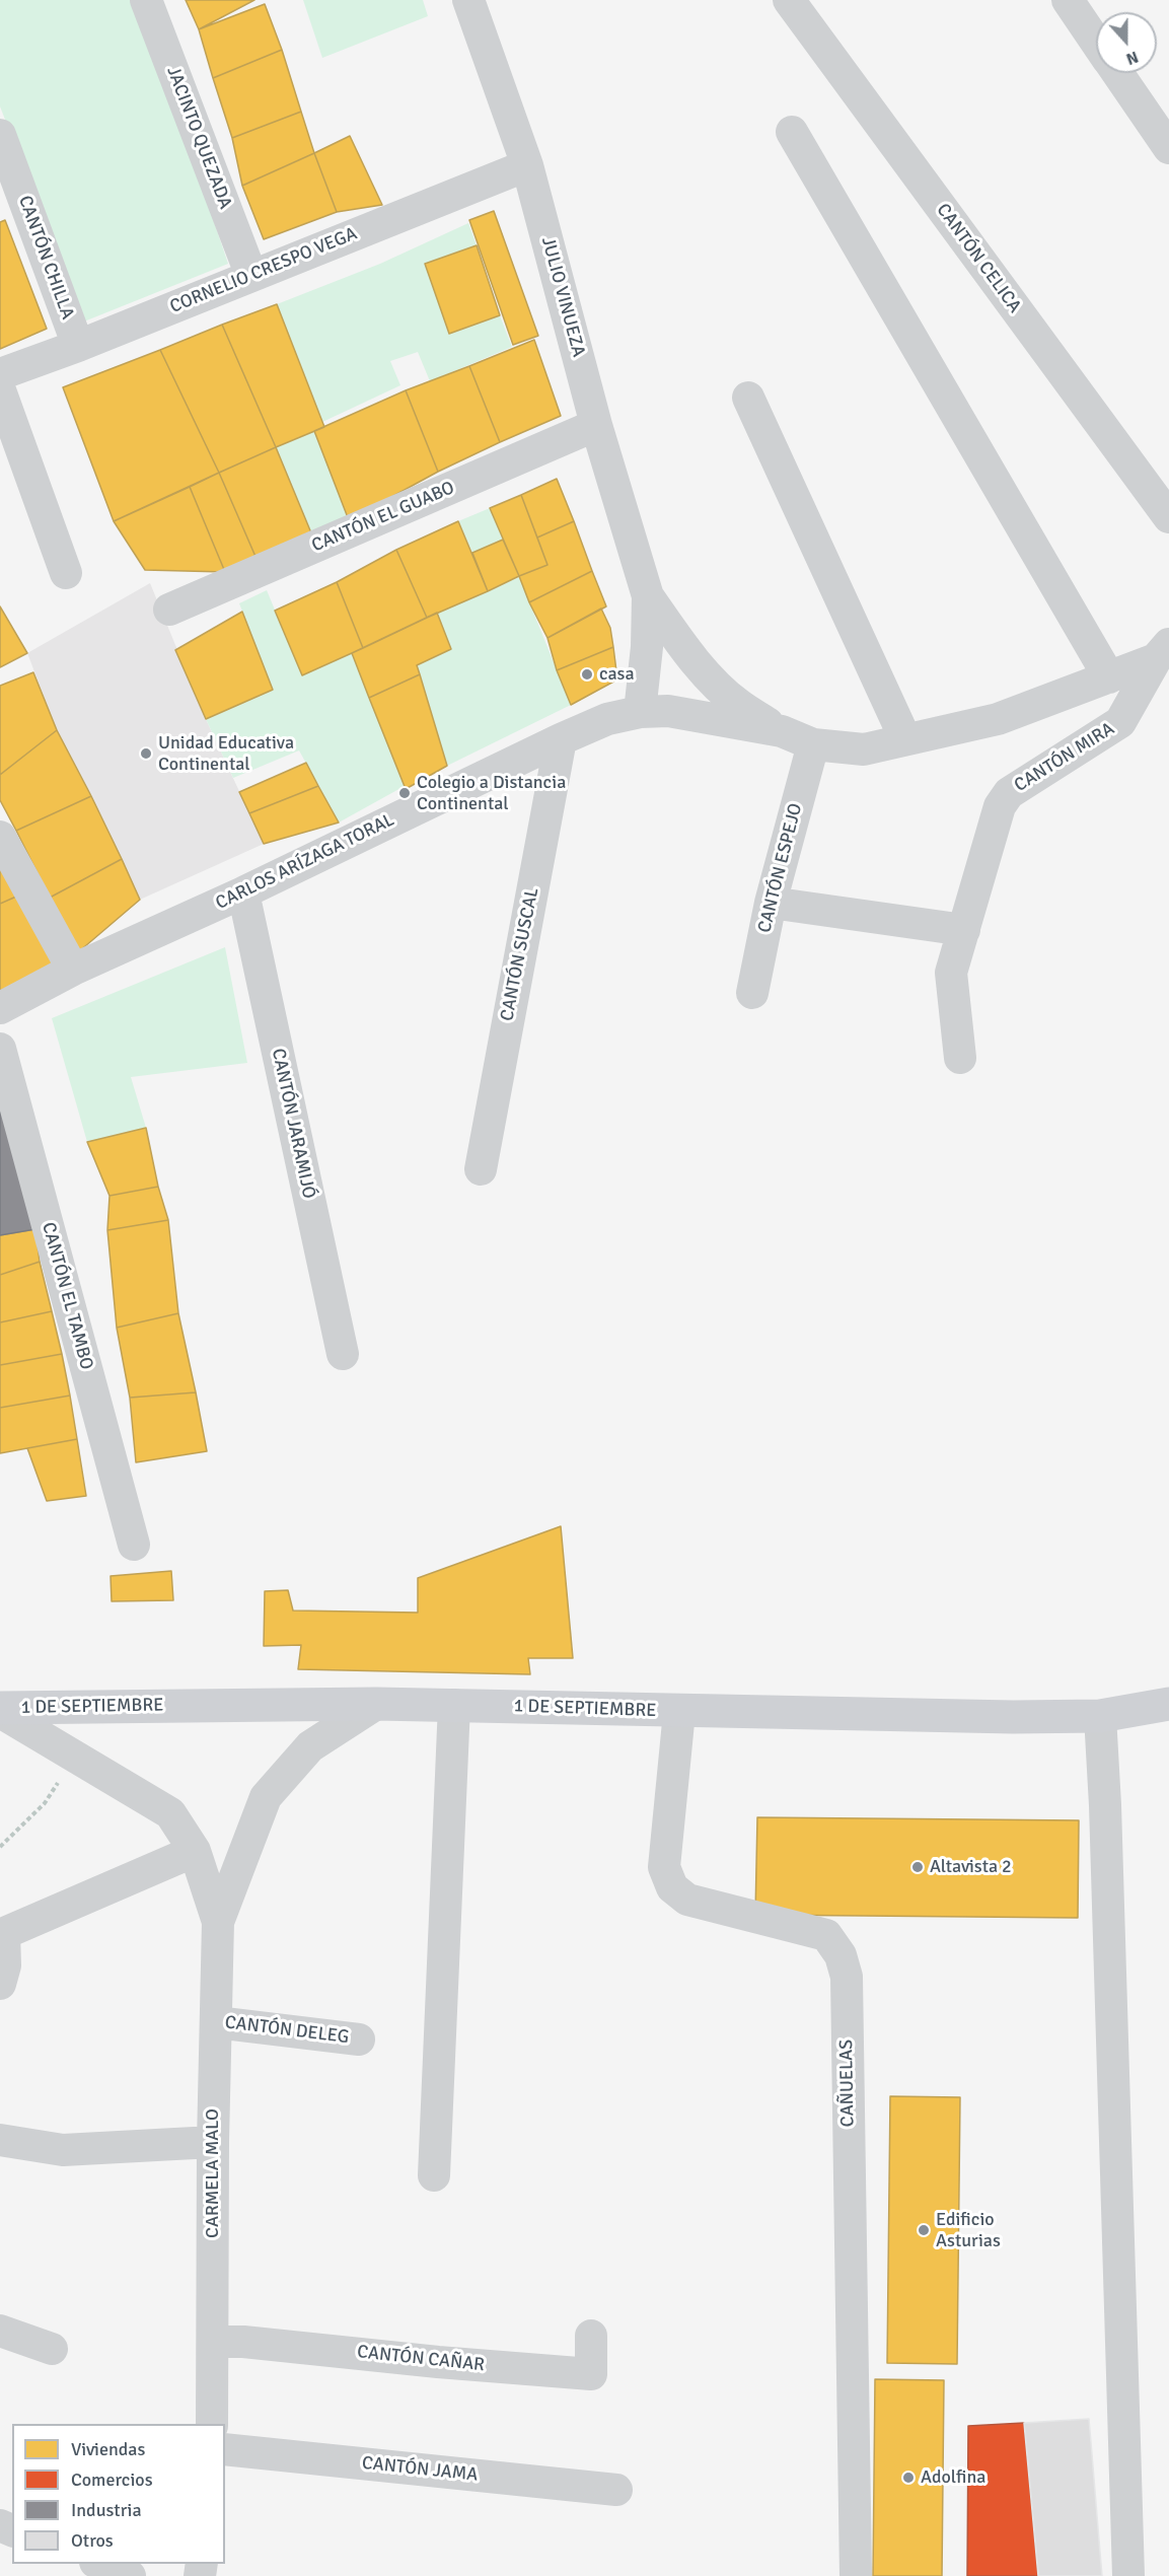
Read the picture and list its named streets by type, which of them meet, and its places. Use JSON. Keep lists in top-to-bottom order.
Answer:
{
  "streets": {
    "street": [
      "JACINTO QUEZADA",
      "CANTÓN CHILLA",
      "CANTÓN CELICA",
      "CORNELIO CRESPO VEGA",
      "JULIO VINUEZA",
      "CANTÓN EL GUABO",
      "CANTÓN MIRA",
      "CARLOS ARÍZAGA TORAL",
      "CANTÓN ESPEJO",
      "CANTÓN SUSCAL",
      "CANTÓN JARAMIJÓ",
      "CANTÓN EL TAMBO",
      "1 DE SEPTIEMBRE",
      "CANTÓN DELEG",
      "CAÑUELAS",
      "CARMELA MALO",
      "CANTÓN CAÑAR",
      "CANTÓN JAMA"
    ]
  },
  "crossings": [
    ["JACINTO QUEZADA", "CORNELIO CRESPO VEGA"],
    ["CANTÓN CHILLA", "CORNELIO CRESPO VEGA"],
    ["CORNELIO CRESPO VEGA", "JULIO VINUEZA"],
    ["JULIO VINUEZA", "CANTÓN EL GUABO"],
    ["JULIO VINUEZA", "CARLOS ARÍZAGA TORAL"],
    ["CANTÓN MIRA", "CARLOS ARÍZAGA TORAL"],
    ["CARLOS ARÍZAGA TORAL", "CANTÓN ESPEJO"],
    ["CARLOS ARÍZAGA TORAL", "CANTÓN SUSCAL"],
    ["CARLOS ARÍZAGA TORAL", "CANTÓN JARAMIJÓ"],
    ["1 DE SEPTIEMBRE", "CAÑUELAS"],
    ["1 DE SEPTIEMBRE", "CARMELA MALO"],
    ["CANTÓN DELEG", "CARMELA MALO"],
    ["CARMELA MALO", "CANTÓN CAÑAR"]
  ],
  "places": [
    "casa",
    "Unidad Educativa Continental",
    "Colegio a Distancia Continental",
    "Altavista 2",
    "Edificio Asturias",
    "Adolfina"
  ],
  "legend": [
    "Viviendas",
    "Comercios",
    "Industria",
    "Otros"
  ],
  "north": "bottom"
}
